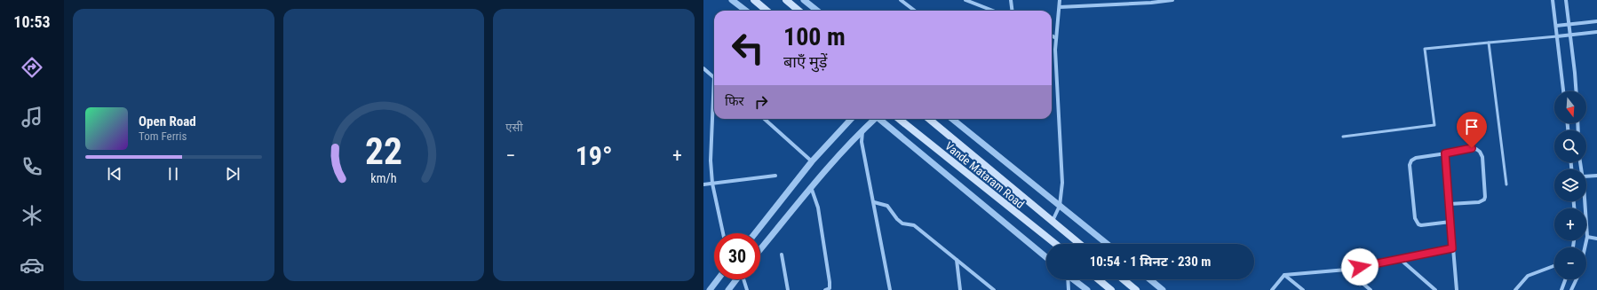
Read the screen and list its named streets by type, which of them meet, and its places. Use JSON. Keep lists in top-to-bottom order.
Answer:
{
  "streets": {
    "main road": ["Vande Mataram Road"]
  },
  "north": "bottom",
  "page": {
    "tabs": "10:53",
    "tile": "एसी",
    "turn": ["100 m", "बाएँ मुड़ें"],
    "then": "फिर",
    "map_buttons": ["+", "−"],
    "song": ["Open Road", "Tom Ferris"],
    "heat": ["−", "19°", "+"],
    "limit": "30",
    "trip": "10:54 · 1 मिनट · 230 m",
    "gauge": ["22", "km/h"]
  }
}
